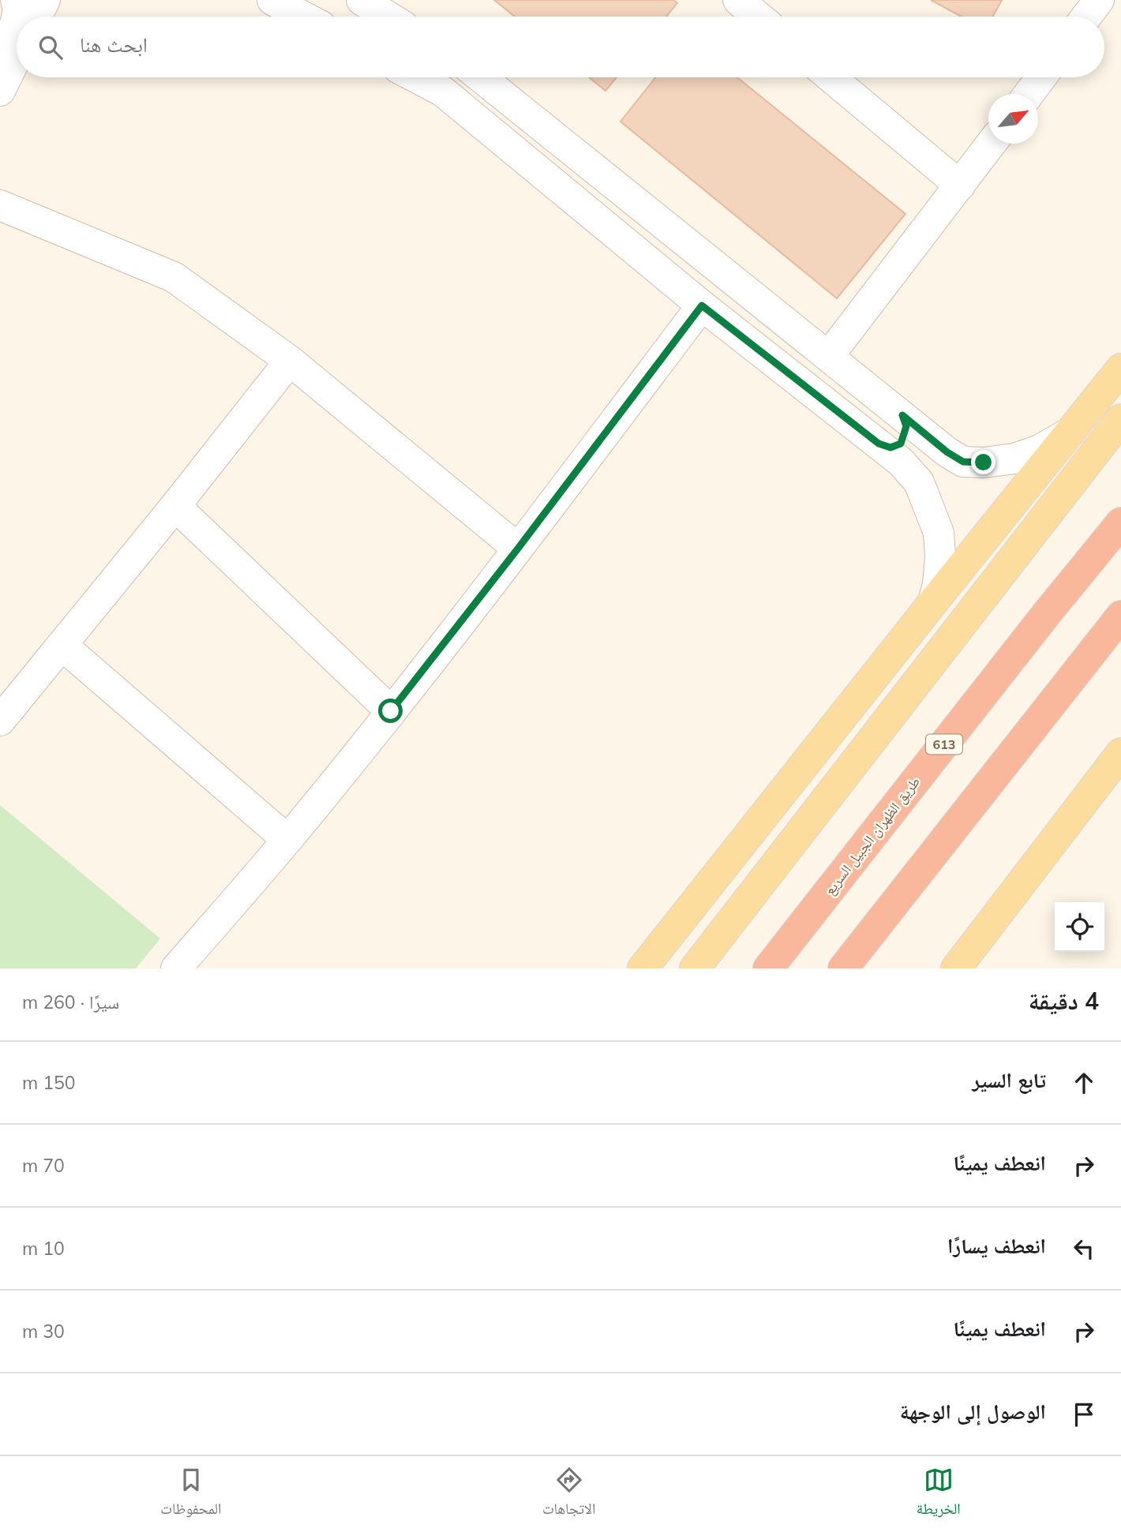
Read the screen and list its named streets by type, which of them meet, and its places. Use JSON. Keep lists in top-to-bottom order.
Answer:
{
  "streets": {
    "highway": ["613", "طريق الظهران الجبيل السريع"]
  },
  "north": "top right",
  "page": {
    "search": "ابحث هنا",
    "heading": ["4 دقيقة", "سيرًا · 260 m"],
    "list": [
      ["تابع السير", "150 m"],
      ["انعطف يمينًا", "70 m"],
      ["انعطف يسارًا", "10 m"],
      ["انعطف يمينًا", "30 m"],
      "الوصول إلى الوجهة"
    ],
    "nav": ["الخريطة", "الاتجاهات", "المحفوظات"]
  }
}
